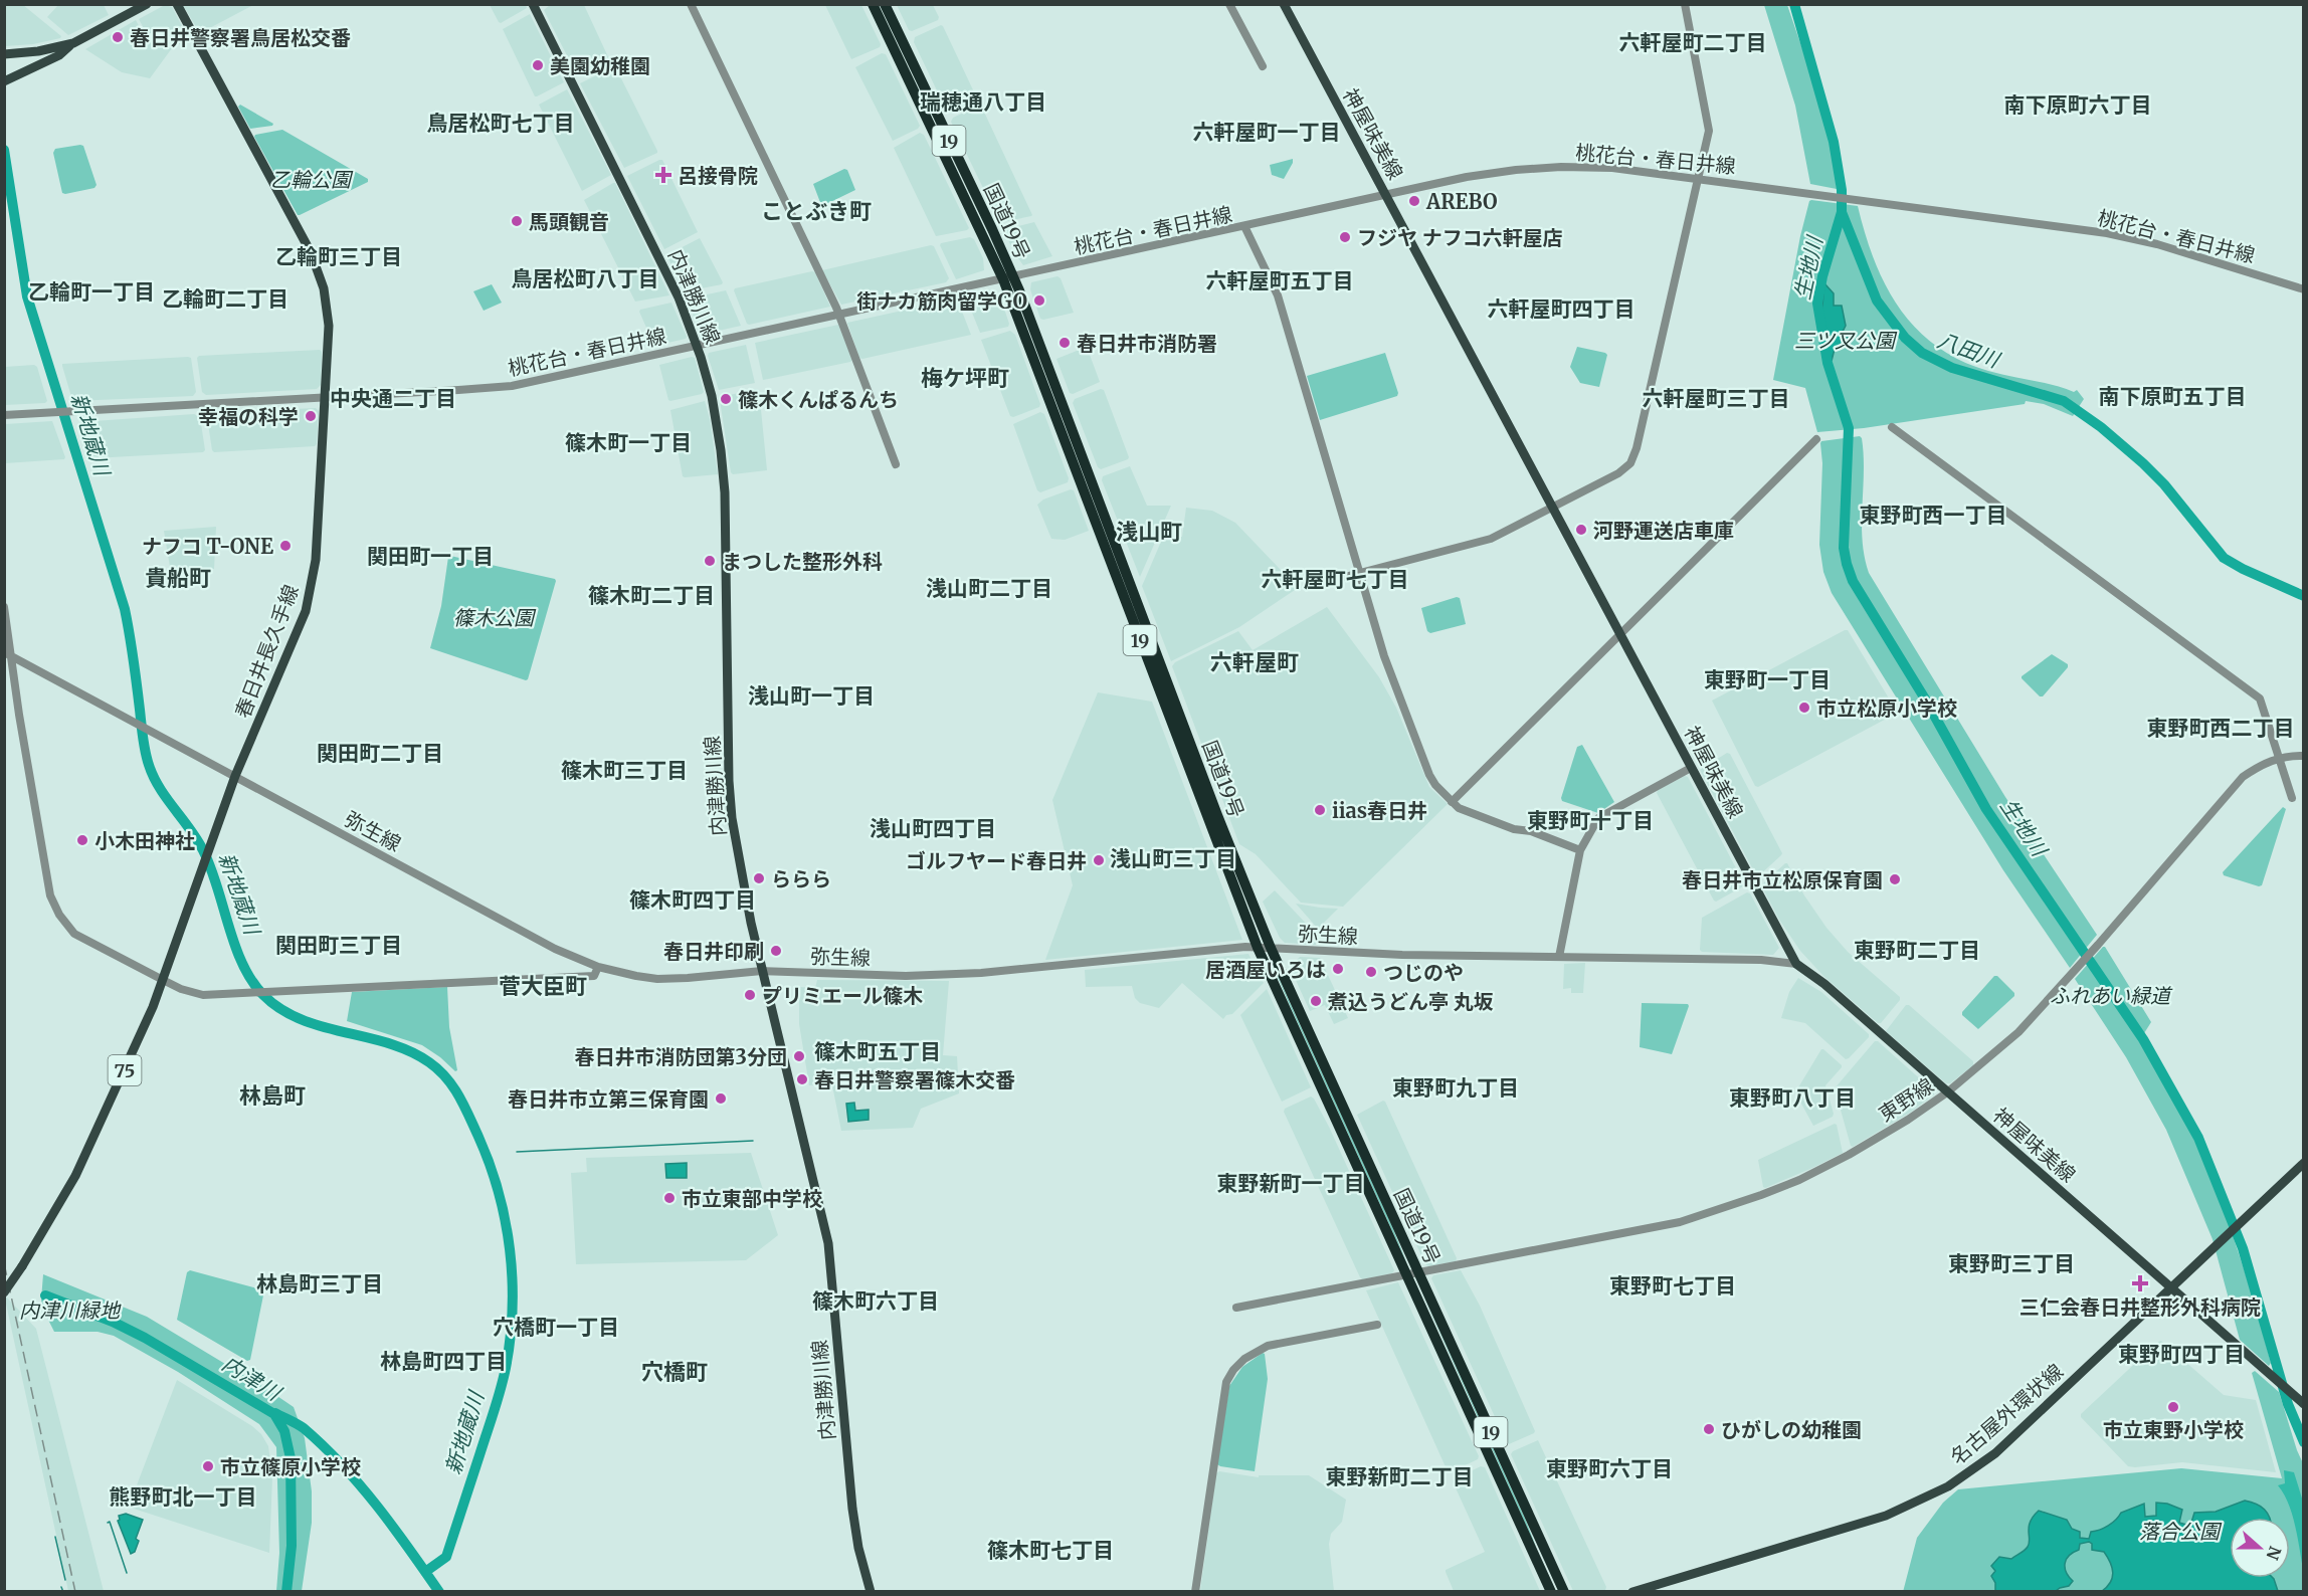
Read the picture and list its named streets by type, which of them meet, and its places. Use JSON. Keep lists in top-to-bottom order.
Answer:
{
  "streets": {
    "highway": ["19", "国道19号"],
    "main road": [
      "神屋味美線",
      "内津勝川線",
      "春日井長久手線",
      "75",
      "名古屋外環状線"
    ],
    "street": ["桃花台・春日井線", "弥生線", "東野線"]
  },
  "crossings": [
    ["神屋味美線", "桃花台・春日井線"],
    ["神屋味美線", "弥生線"],
    ["神屋味美線", "東野線"],
    ["神屋味美線", "名古屋外環状線"],
    ["桃花台・春日井線", "国道19号"],
    ["桃花台・春日井線", "内津勝川線"],
    ["桃花台・春日井線", "春日井長久手線"],
    ["国道19号", "弥生線"],
    ["国道19号", "東野線"],
    ["内津勝川線", "弥生線"],
    ["春日井長久手線", "弥生線"]
  ],
  "districts": [
    "六軒屋町二丁目",
    "瑞穂通八丁目",
    "南下原町六丁目",
    "鳥居松町七丁目",
    "六軒屋町一丁目",
    "ことぶき町",
    "乙輪町三丁目",
    "鳥居松町八丁目",
    "六軒屋町五丁目",
    "乙輪町一丁目",
    "乙輪町二丁目",
    "六軒屋町四丁目",
    "梅ケ坪町",
    "南下原町五丁目",
    "中央通二丁目",
    "六軒屋町三丁目",
    "篠木町一丁目",
    "東野町西一丁目",
    "浅山町",
    "関田町一丁目",
    "貴船町",
    "六軒屋町七丁目",
    "浅山町二丁目",
    "篠木町二丁目",
    "六軒屋町",
    "東野町一丁目",
    "浅山町一丁目",
    "東野町西二丁目",
    "関田町二丁目",
    "篠木町三丁目",
    "東野町十丁目",
    "浅山町四丁目",
    "浅山町三丁目",
    "篠木町四丁目",
    "関田町三丁目",
    "東野町二丁目",
    "菅大臣町",
    "篠木町五丁目",
    "東野町九丁目",
    "林島町",
    "東野町八丁目",
    "東野新町一丁目",
    "東野町三丁目",
    "林島町三丁目",
    "東野町七丁目",
    "篠木町六丁目",
    "穴橋町一丁目",
    "東野町四丁目",
    "林島町四丁目",
    "穴橋町",
    "東野町六丁目",
    "東野新町二丁目",
    "熊野町北一丁目",
    "篠木町七丁目"
  ],
  "water": [
    "生地川",
    "八田川",
    "新地蔵川",
    "内津川"
  ],
  "parks": [
    "乙輪公園",
    "三ツ又公園",
    "篠木公園",
    "ふれあい緑道",
    "内津川緑地",
    "落合公園"
  ],
  "places": {
    "other": [
      "春日井警察署鳥居松交番",
      "美園幼稚園",
      "AREBO",
      "馬頭観音",
      "フジヤ ナフコ六軒屋店",
      "街ナカ筋肉留学GO",
      "春日井市消防署",
      "篠木くんぱるんち",
      "幸福の科学",
      "河野運送店車庫",
      "ナフコ T-ONE",
      "まつした整形外科",
      "市立松原小学校",
      "iias春日井",
      "小木田神社",
      "ゴルフヤード春日井",
      "ららら",
      "春日井市立松原保育園",
      "春日井印刷",
      "居酒屋いろは",
      "つじのや",
      "プリミエール篠木",
      "煮込うどん亭 丸坂",
      "春日井市消防団第3分団",
      "春日井警察署篠木交番",
      "春日井市立第三保育園",
      "市立東部中学校",
      "市立東野小学校",
      "ひがしの幼稚園",
      "市立篠原小学校"
    ],
    "health": ["呂接骨院", "三仁会春日井整形外科病院"]
  },
  "north": "right"
}
